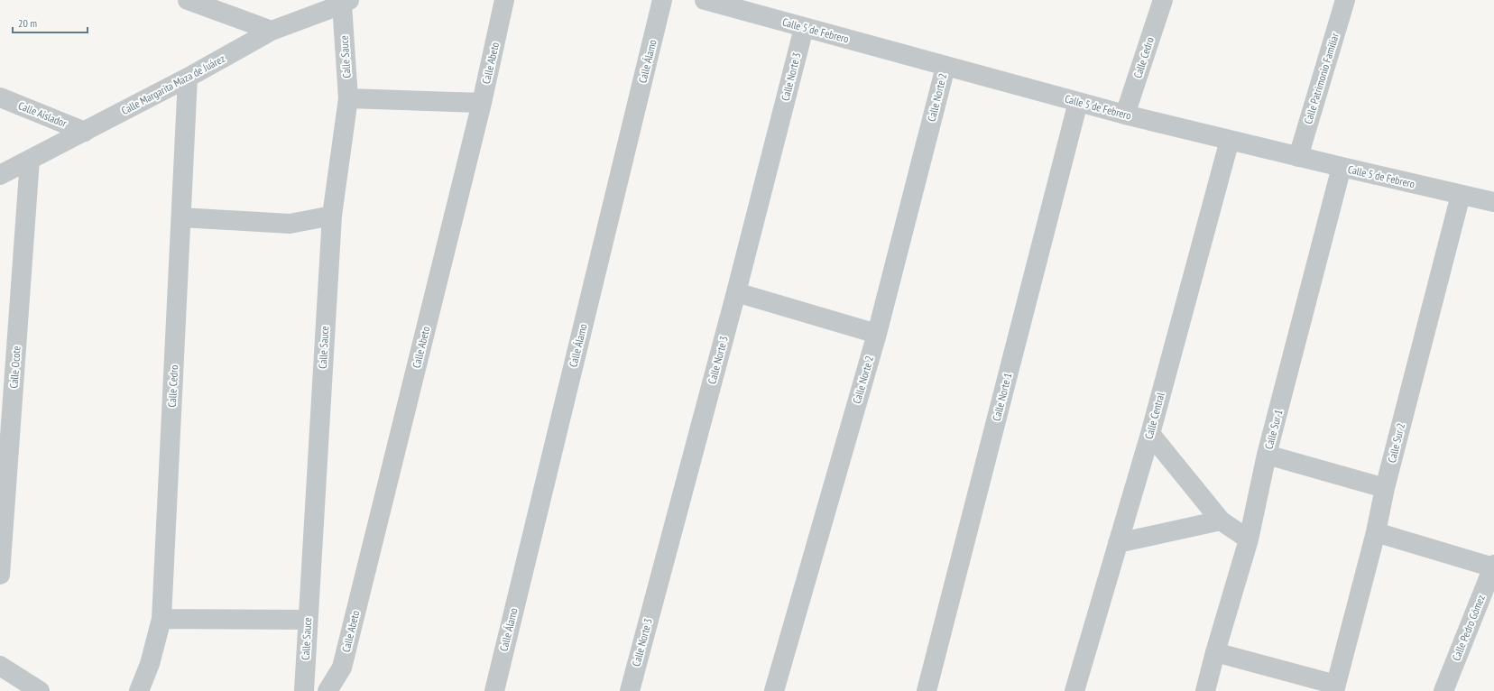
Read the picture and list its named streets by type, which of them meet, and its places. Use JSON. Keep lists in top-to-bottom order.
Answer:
{
  "streets": {
    "street": [
      "Calle 5 de Febrero",
      "Calle Sauce",
      "Calle Cedro",
      "Calle Álamo",
      "Calle Abeto",
      "Calle Norte 3",
      "Calle Patrimonio Familiar",
      "Calle Margarita Maza de Juárez",
      "Calle Norte 2",
      "Calle Aislador",
      "Calle Ocote",
      "Calle Norte 1",
      "Calle Central",
      "Calle Sur 1",
      "Calle Sur 2",
      "Calle Pedro Gómez"
    ]
  },
  "crossings": [
    ["Calle 5 de Febrero", "Calle Cedro"],
    ["Calle 5 de Febrero", "Calle Norte 3"],
    ["Calle 5 de Febrero", "Calle Patrimonio Familiar"],
    ["Calle 5 de Febrero", "Calle Norte 2"],
    ["Calle 5 de Febrero", "Calle Norte 1"],
    ["Calle 5 de Febrero", "Calle Central"],
    ["Calle 5 de Febrero", "Calle Sur 1"],
    ["Calle 5 de Febrero", "Calle Sur 2"],
    ["Calle Sauce", "Calle Margarita Maza de Juárez"],
    ["Calle Cedro", "Calle Margarita Maza de Juárez"],
    ["Calle Margarita Maza de Juárez", "Calle Aislador"],
    ["Calle Margarita Maza de Juárez", "Calle Ocote"]
  ],
  "scale_bar": "20 m"
}
